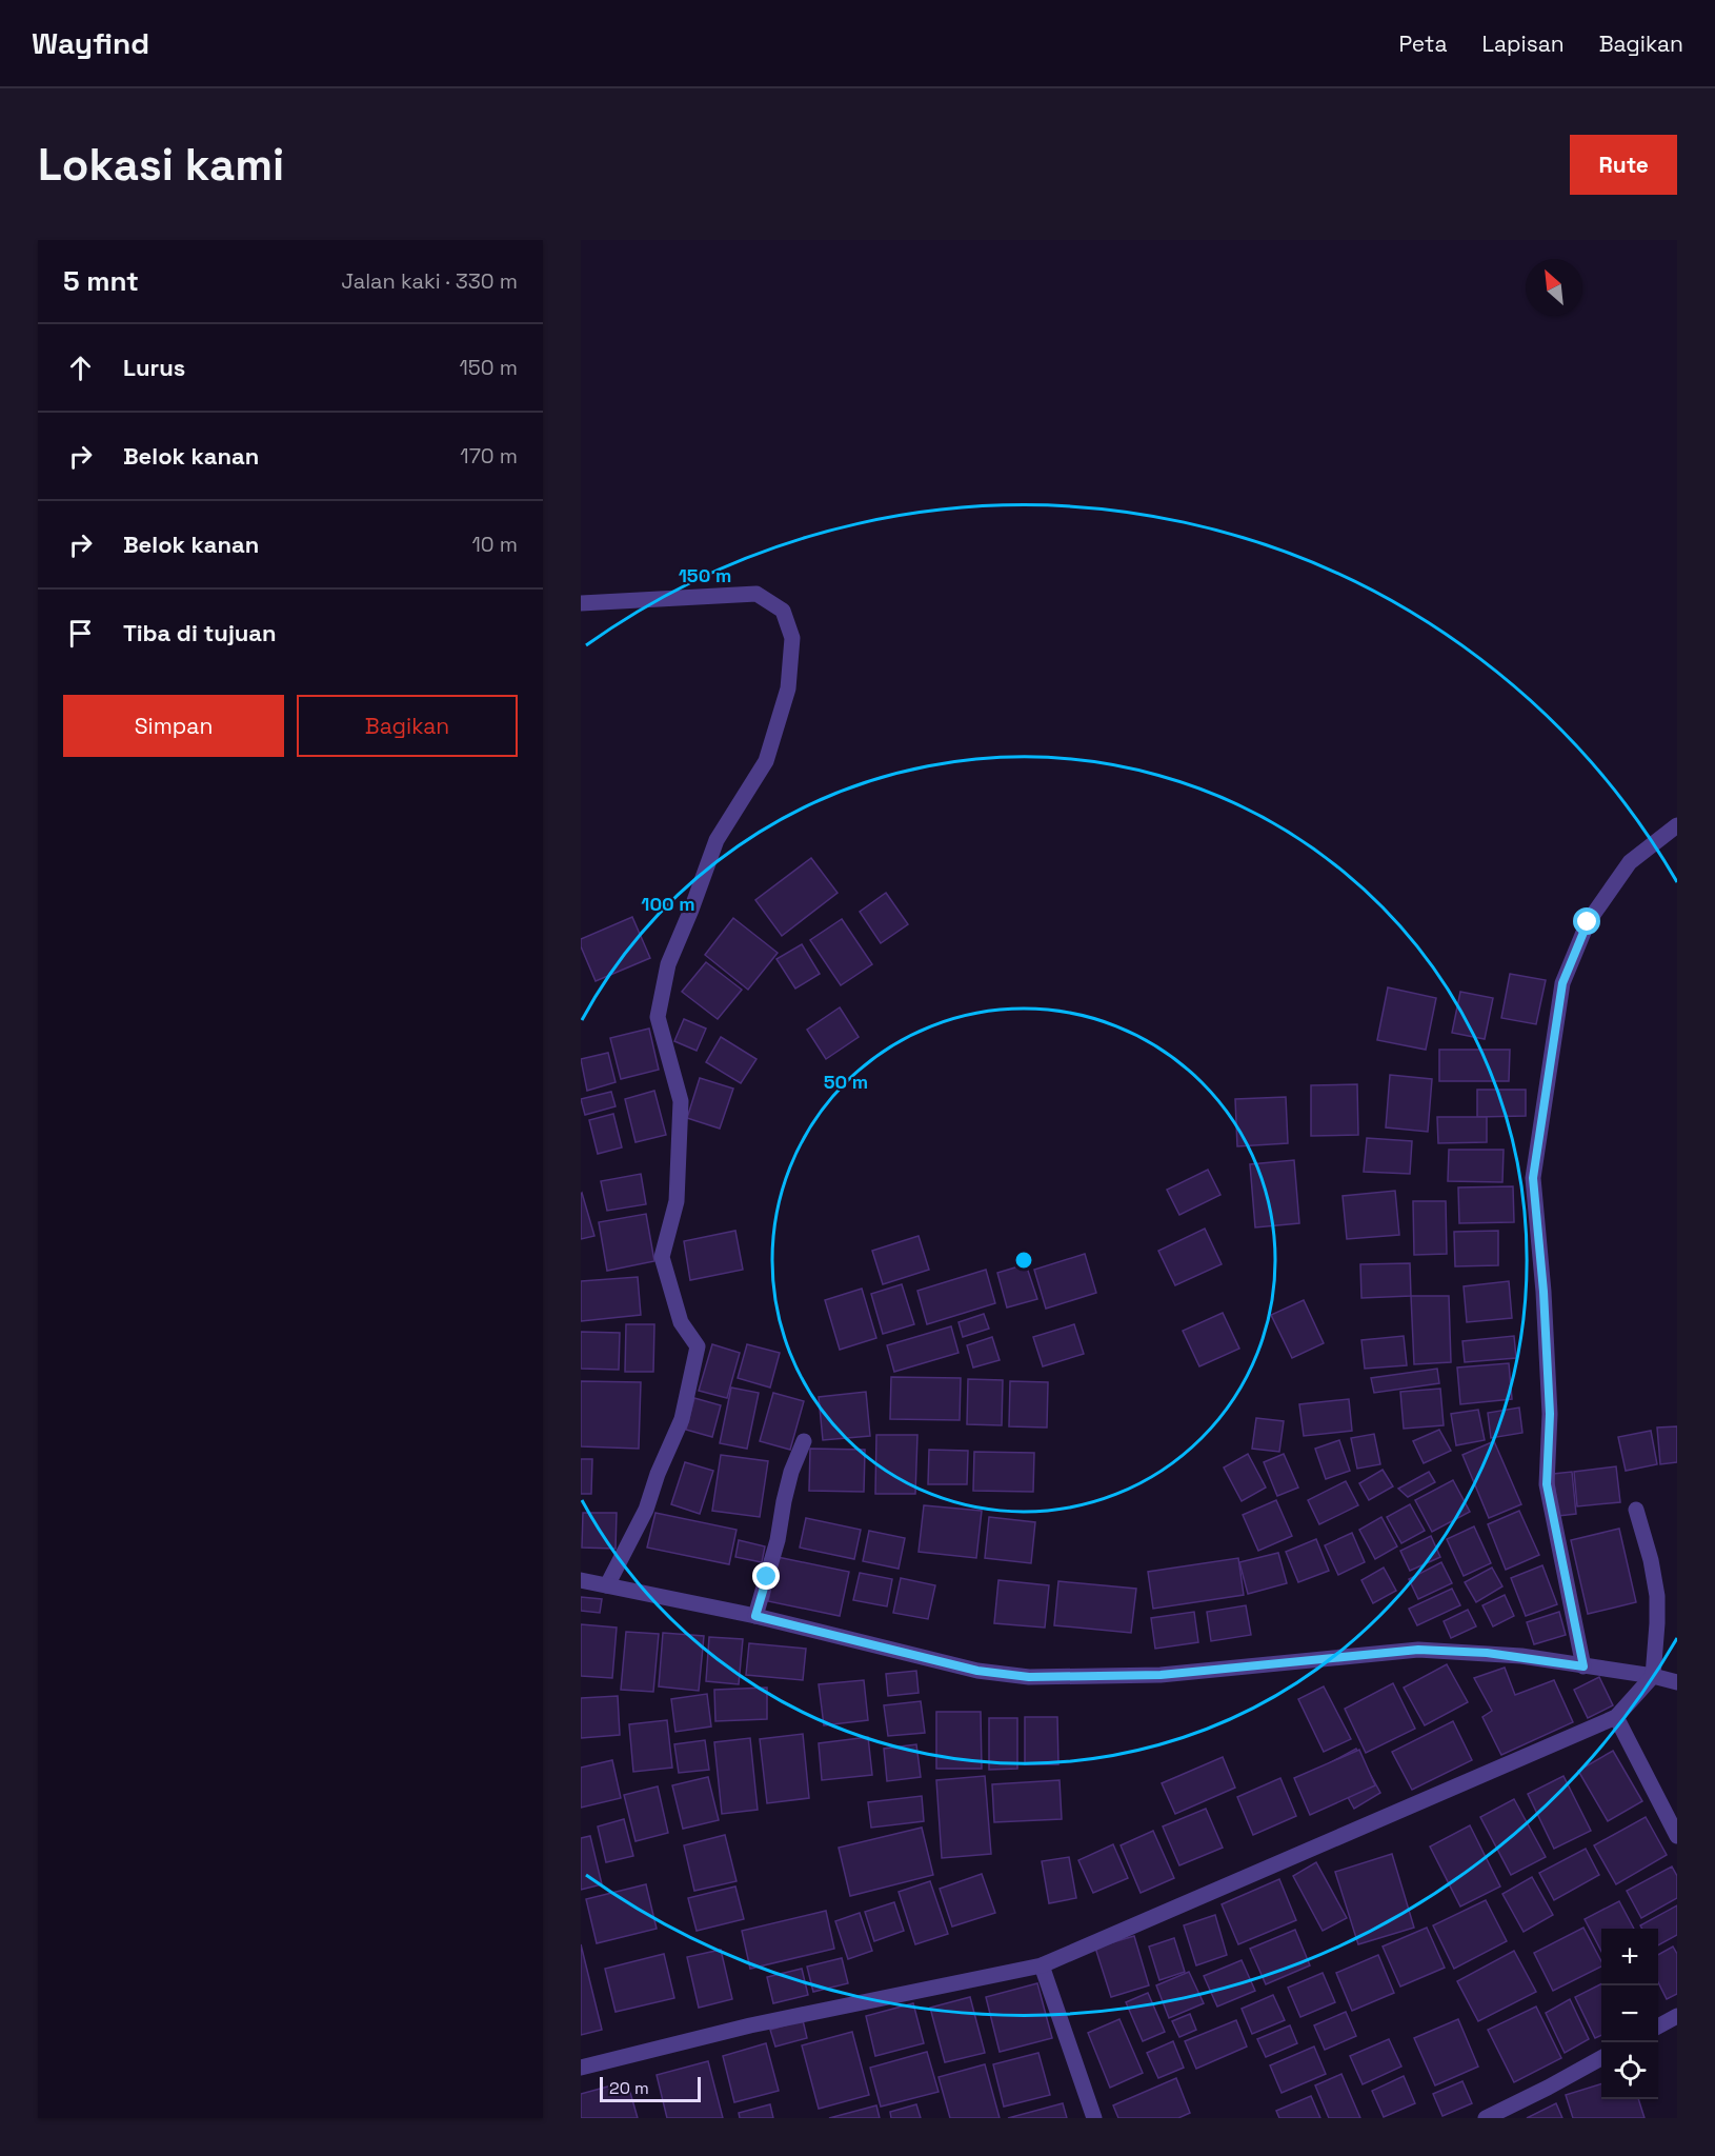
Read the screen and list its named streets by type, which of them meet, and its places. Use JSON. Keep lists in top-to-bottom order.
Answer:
{
  "scale_bar": "20 m",
  "north": "top left",
  "page": {
    "header": "Wayfind",
    "nav": ["Peta", "Lapisan", "Bagikan"],
    "buttons": [
      "Rute",
      ["Simpan", "Bagikan"]
    ],
    "title": "Lokasi kami",
    "heading": ["5 mnt", "Jalan kaki · 330 m"],
    "list": [
      ["Lurus", "150 m"],
      ["Belok kanan", "170 m"],
      ["Belok kanan", "10 m"],
      "Tiba di tujuan"
    ],
    "map_buttons": ["+", "−"],
    "scale": "20 m"
  },
  "rings": ["150 m", "100 m", "50 m"]
}
